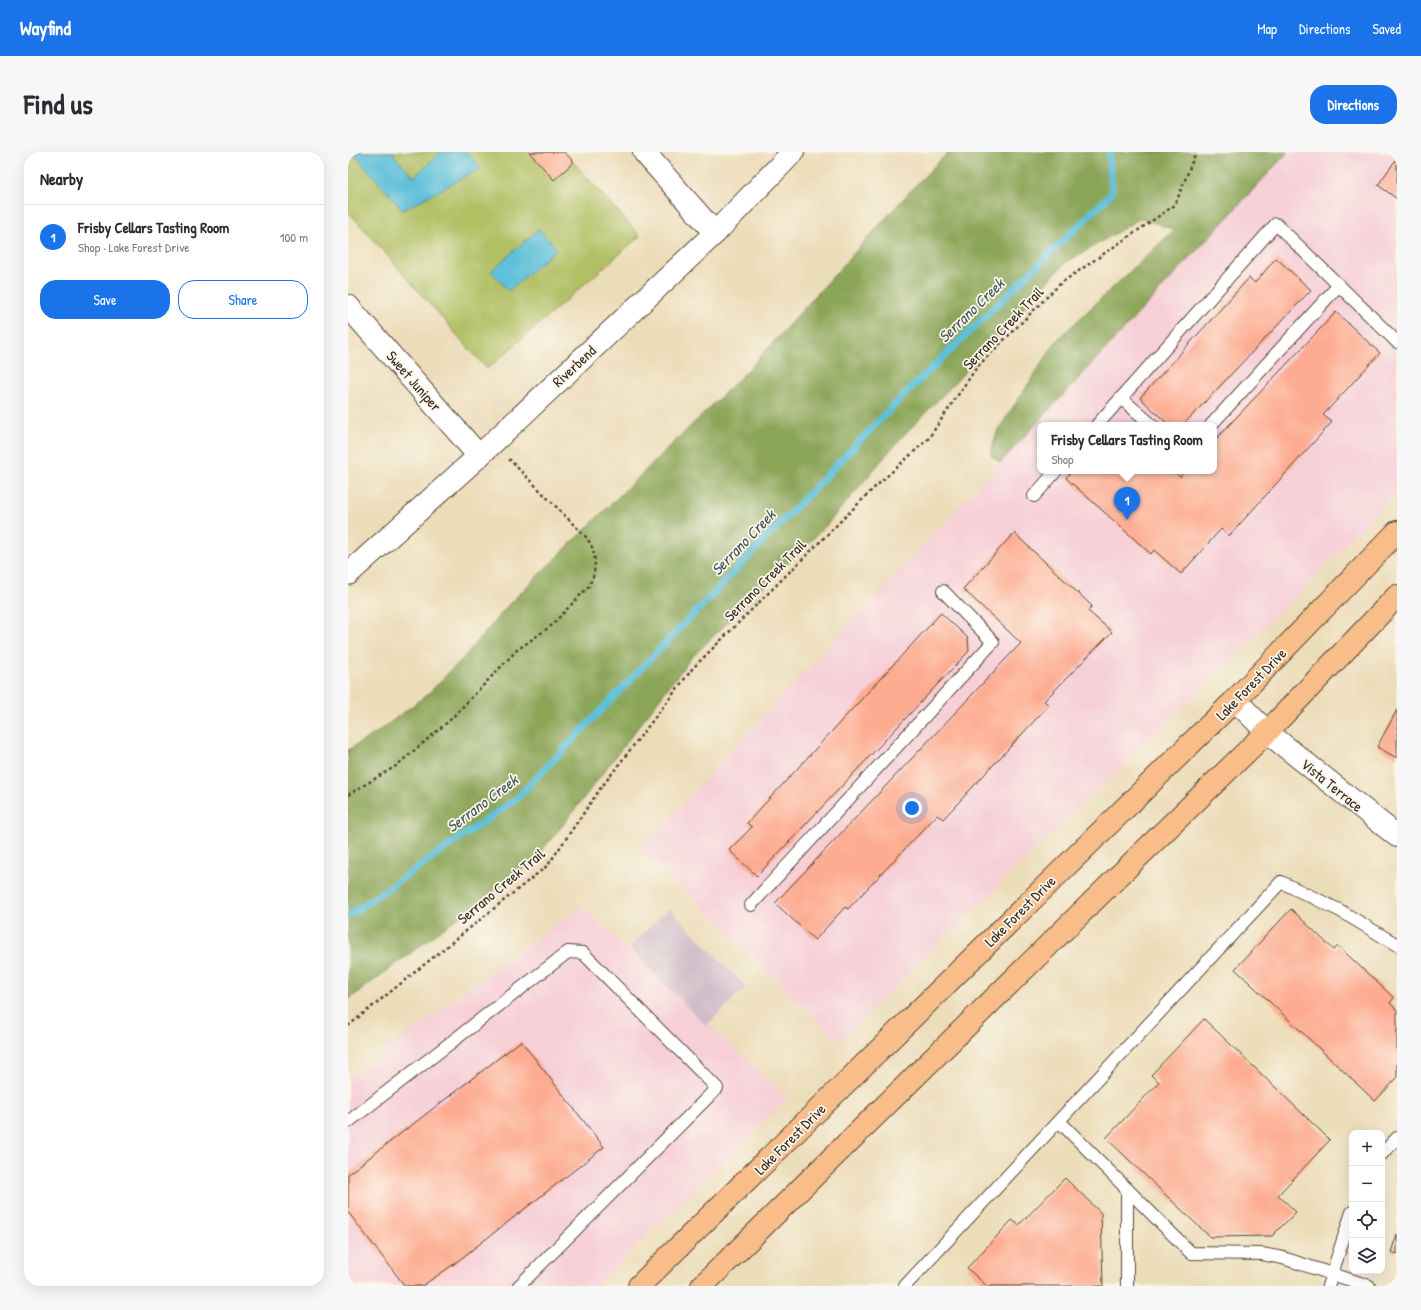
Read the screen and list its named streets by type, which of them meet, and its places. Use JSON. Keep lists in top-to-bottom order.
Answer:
{
  "streets": {
    "main road": ["Lake Forest Drive"],
    "street": ["Riverbend", "Sweet Juniper", "Vista Terrace"],
    "path": ["Serrano Creek Trail"]
  },
  "crossings": [
    ["Riverbend", "Sweet Juniper"],
    ["Lake Forest Drive", "Vista Terrace"]
  ],
  "water": ["Serrano Creek"],
  "page": {
    "header": "Wayfind",
    "nav": ["Map", "Directions", "Saved"],
    "title": "Find us",
    "buttons": [
      "Directions",
      ["Save", "Share"]
    ],
    "heading": "Nearby",
    "list": [
      {
        "mark": "1",
        "name": "Frisby Cellars Tasting Room",
        "note": "Shop · Lake Forest Drive",
        "value": "100 m"
      }
    ],
    "popup": ["Frisby Cellars Tasting Room", "Shop"],
    "pins": "1",
    "map_buttons": ["+", "−"]
  }
}
